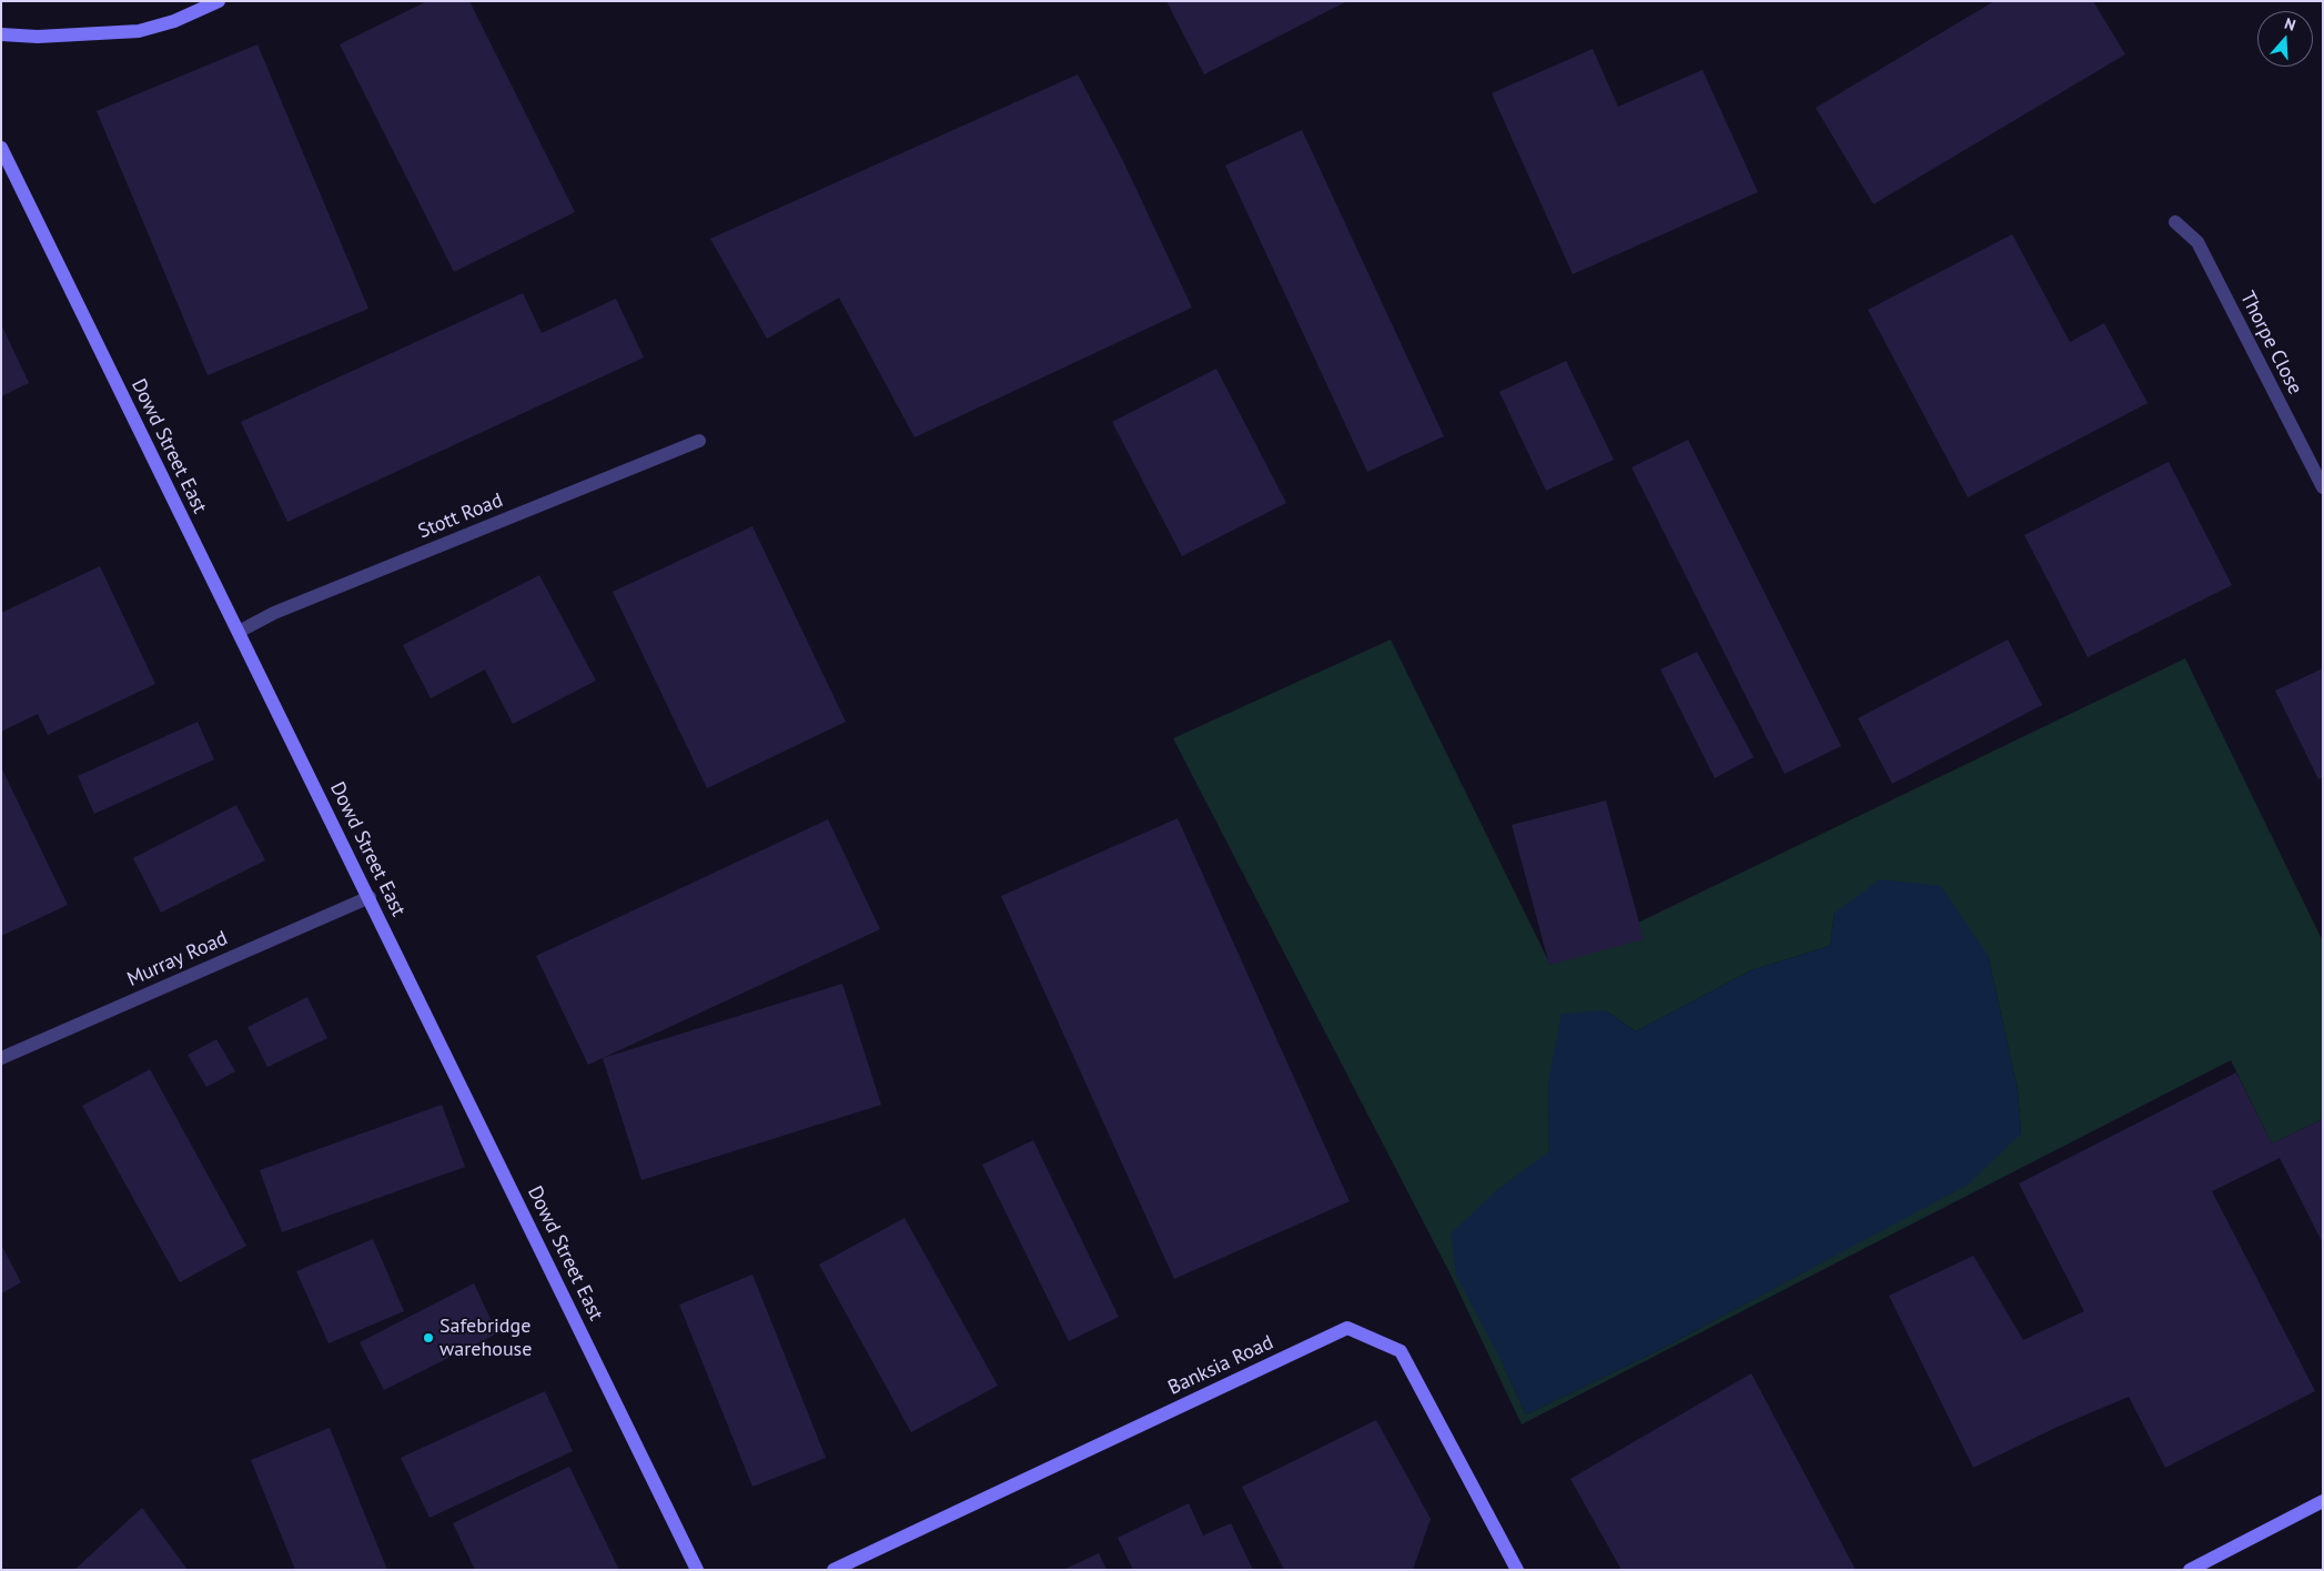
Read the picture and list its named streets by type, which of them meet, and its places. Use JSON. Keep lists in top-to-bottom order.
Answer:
{
  "streets": {
    "street": [
      "Thorpe Close",
      "Dowd Street East",
      "Stott Road",
      "Murray Road",
      "Banksia Road"
    ]
  },
  "crossings": [
    ["Dowd Street East", "Stott Road"],
    ["Dowd Street East", "Murray Road"]
  ],
  "places": ["Safebridge warehouse"],
  "north": "top"
}
